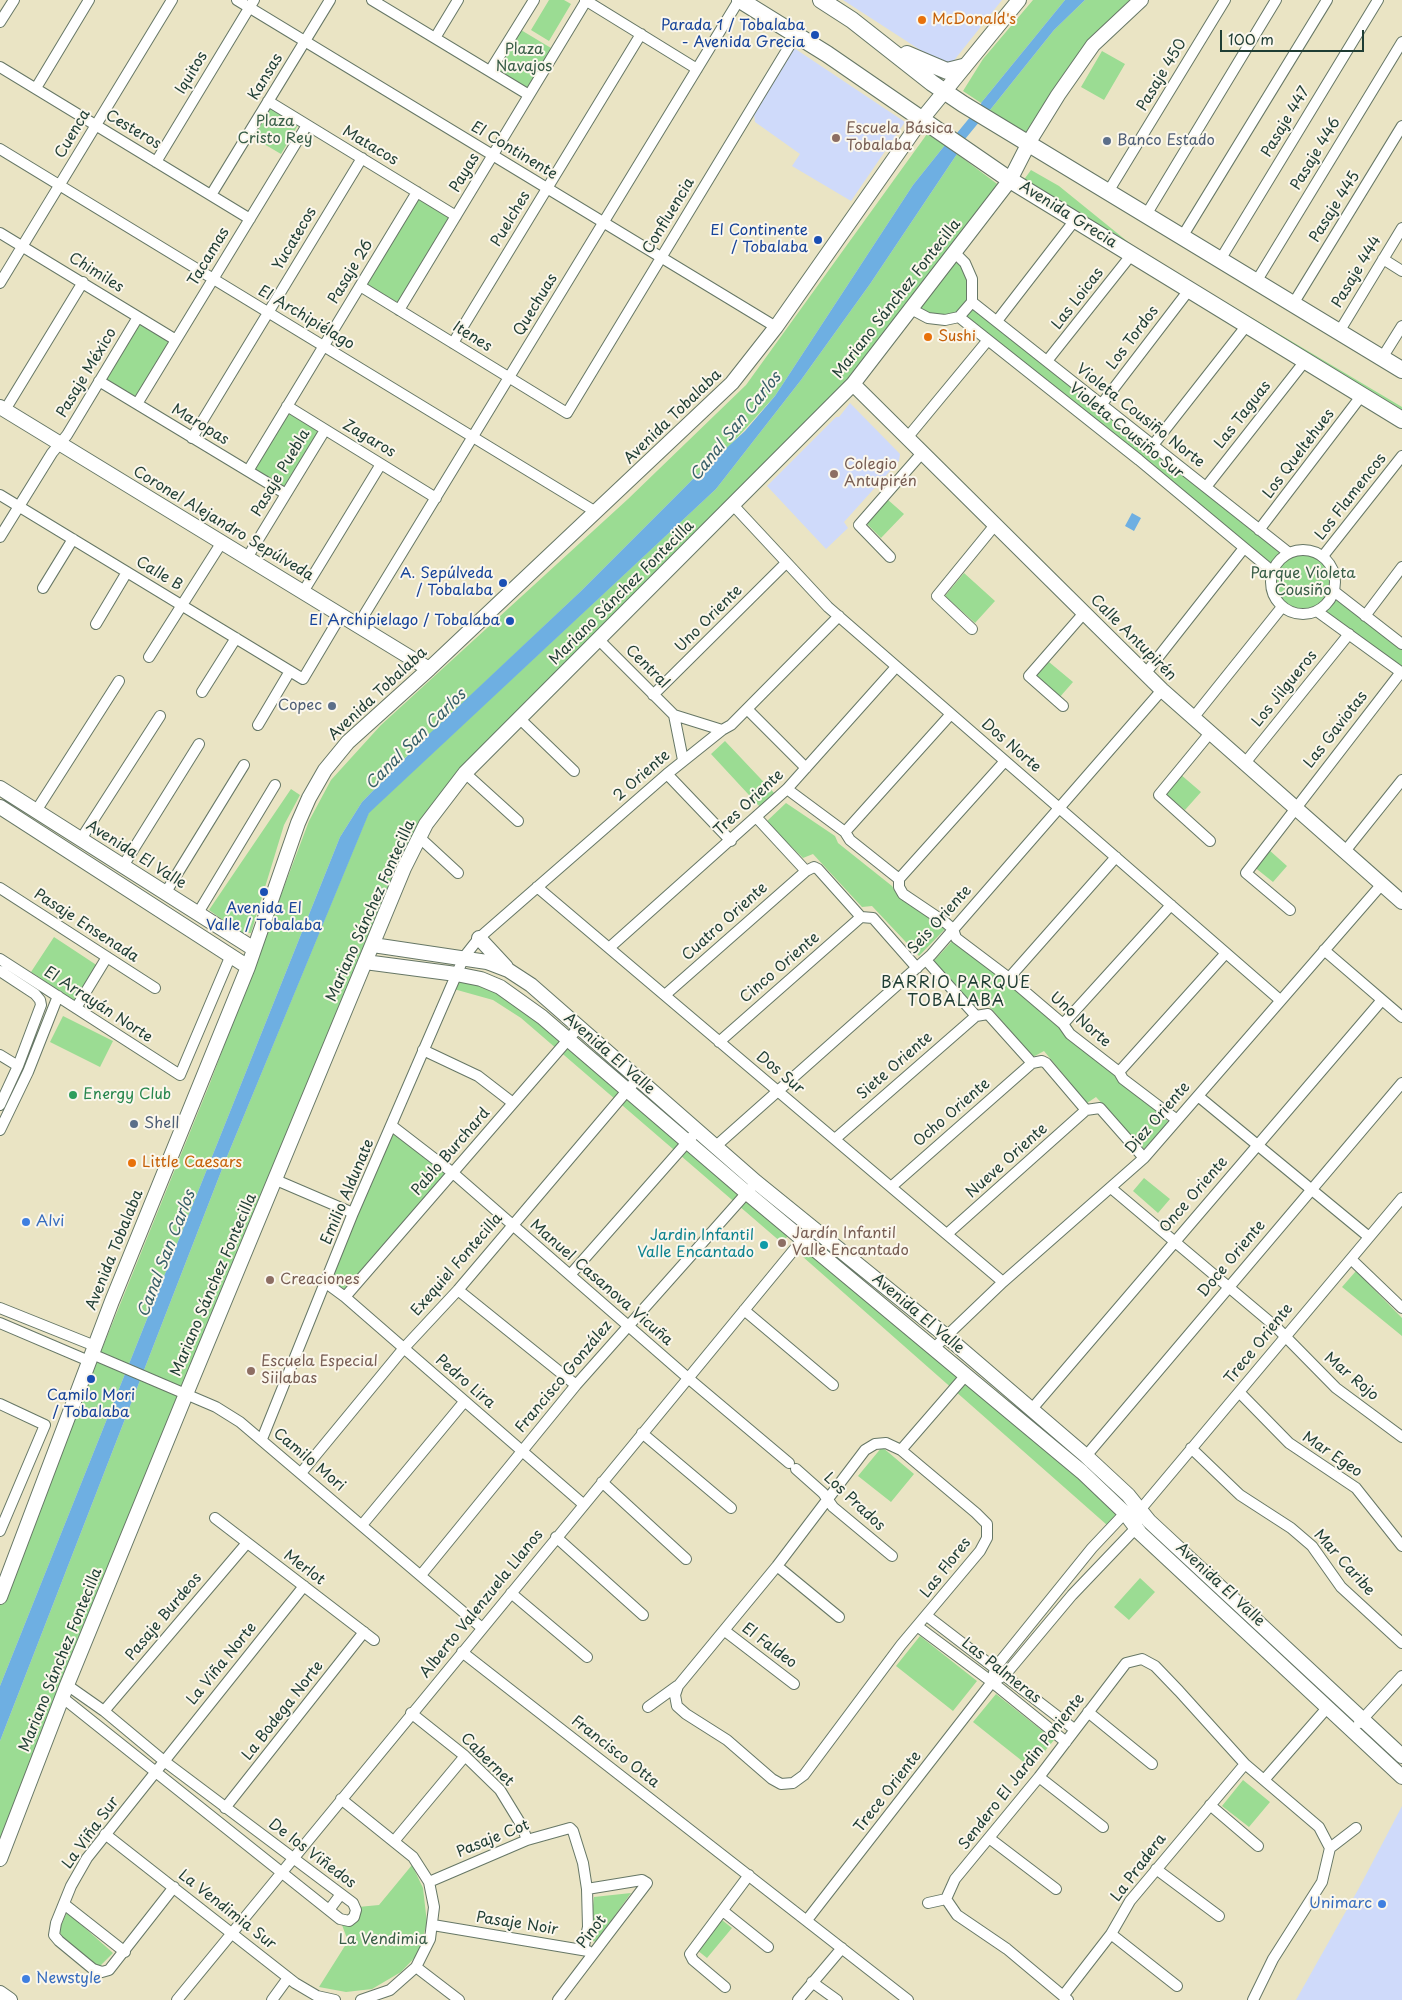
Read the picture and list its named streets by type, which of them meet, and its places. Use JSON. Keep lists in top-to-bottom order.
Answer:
{
  "streets": {
    "main road": ["Avenida Grecia"],
    "street": [
      "Iquitos",
      "Pasaje 450",
      "Kansas",
      "Pasaje 447",
      "Cesteros",
      "Cuenca",
      "Matacos",
      "El Continente",
      "Pasaje 446",
      "Payas",
      "Pasaje 445",
      "Confluencia",
      "Puelches",
      "Yucatecos",
      "Tacamas",
      "Pasaje 26",
      "Pasaje 444",
      "Chimiles",
      "Mariano Sánchez Fontecilla",
      "Las Loicas",
      "Quechuas",
      "El Archipiélago",
      "Itenes",
      "Los Tordos",
      "Pasaje México",
      "Las Taguas",
      "Violeta Cousiño Norte",
      "Avenida Tobalaba",
      "Maropas",
      "Violeta Cousiño Sur",
      "Zagaros",
      "Los Queltehues",
      "Pasaje Puebla",
      "Los Flamencos",
      "Coronel Alejandro Sepúlveda",
      "Calle B",
      "Uno Oriente",
      "Calle Antupirén",
      "Central",
      "Los Jilgueros",
      "Las Gaviotas",
      "Dos Norte",
      "2 Oriente",
      "Tres Oriente",
      "Avenida El Valle",
      "Seis Oriente",
      "Cuatro Oriente",
      "Pasaje Ensenada",
      "Cinco Oriente",
      "El Arrayán Norte",
      "Uno Norte",
      "Siete Oriente",
      "Dos Sur",
      "Ocho Oriente",
      "Diez Oriente",
      "Pablo Burchard",
      "Nueve Oriente",
      "Emilio Aldunate",
      "Once Oriente",
      "Doce Oriente",
      "Exequiel Fontecilla",
      "Manuel Casanova Vicuña",
      "Trece Oriente",
      "Francisco González",
      "Mar Rojo",
      "Pedro Lira",
      "Mar Egeo",
      "Camilo Mori",
      "Los Prados",
      "Mar Caribe",
      "Merlot",
      "Las Flores",
      "Alberto Valenzuela Llanos",
      "Pasaje Burdeos",
      "El Faldeo",
      "La Viña Norte",
      "Las Palmeras",
      "La Bodega Norte",
      "Francisco Otta",
      "Cabernet",
      "Sendero El Jardin Poniente",
      "La Viña Sur",
      "Pasaje Cot",
      "De los Viñedos",
      "La Pradera",
      "La Vendimia Sur",
      "Pasaje Noir",
      "Pinot"
    ]
  },
  "crossings": [
    ["Iquitos", "Cesteros"],
    ["Iquitos", "El Continente"],
    ["Kansas", "Cesteros"],
    ["Kansas", "Matacos"],
    ["Kansas", "El Continente"],
    ["Cesteros", "Cuenca"],
    ["Cesteros", "Tacamas"],
    ["Cuenca", "Chimiles"],
    ["Cuenca", "El Archipiélago"],
    ["Matacos", "Payas"],
    ["Matacos", "Yucatecos"],
    ["Matacos", "Tacamas"],
    ["Matacos", "Pasaje 26"],
    ["El Continente", "Payas"],
    ["El Continente", "Confluencia"],
    ["El Continente", "Puelches"],
    ["El Continente", "Quechuas"],
    ["El Continente", "Avenida Tobalaba"],
    ["Payas", "Itenes"],
    ["Avenida Grecia", "Confluencia"],
    ["Avenida Grecia", "Mariano Sánchez Fontecilla"],
    ["Avenida Grecia", "Las Loicas"],
    ["Avenida Grecia", "Quechuas"],
    ["Avenida Grecia", "Los Tordos"],
    ["Avenida Grecia", "Las Taguas"],
    ["Avenida Grecia", "Avenida Tobalaba"],
    ["Avenida Grecia", "Los Queltehues"],
    ["Confluencia", "Itenes"],
    ["Puelches", "Itenes"],
    ["Yucatecos", "El Archipiélago"],
    ["Yucatecos", "Maropas"],
    ["Tacamas", "Chimiles"],
    ["Tacamas", "El Archipiélago"],
    ["Tacamas", "Maropas"],
    ["Pasaje 26", "El Archipiélago"],
    ["Pasaje 26", "Itenes"],
    ["Pasaje 26", "Maropas"],
    ["Pasaje 26", "Zagaros"],
    ["Chimiles", "Pasaje México"],
    ["Mariano Sánchez Fontecilla", "Calle Antupirén"],
    ["Mariano Sánchez Fontecilla", "Central"],
    ["Mariano Sánchez Fontecilla", "Dos Norte"],
    ["Mariano Sánchez Fontecilla", "Avenida El Valle"],
    ["Mariano Sánchez Fontecilla", "Camilo Mori"],
    ["Mariano Sánchez Fontecilla", "De los Viñedos"],
    ["Las Loicas", "Violeta Cousiño Norte"],
    ["Quechuas", "El Archipiélago"],
    ["Quechuas", "Itenes"],
    ["Quechuas", "Zagaros"],
    ["Quechuas", "Coronel Alejandro Sepúlveda"],
    ["El Archipiélago", "Avenida Tobalaba"],
    ["Los Tordos", "Violeta Cousiño Norte"],
    ["Pasaje México", "Maropas"],
    ["Pasaje México", "Coronel Alejandro Sepúlveda"],
    ["Pasaje México", "Calle B"],
    ["Las Taguas", "Violeta Cousiño Norte"],
    ["Violeta Cousiño Norte", "Violeta Cousiño Sur"],
    ["Violeta Cousiño Norte", "Los Queltehues"],
    ["Violeta Cousiño Norte", "Los Flamencos"],
    ["Avenida Tobalaba", "Coronel Alejandro Sepúlveda"],
    ["Avenida Tobalaba", "Avenida El Valle"],
    ["Avenida Tobalaba", "Camilo Mori"],
    ["Maropas", "Pasaje Puebla"],
    ["Violeta Cousiño Sur", "Los Flamencos"],
    ["Zagaros", "Pasaje Puebla"],
    ["Pasaje Puebla", "Coronel Alejandro Sepúlveda"],
    ["Coronel Alejandro Sepúlveda", "Calle B"],
    ["Uno Oriente", "Central"],
    ["Uno Oriente", "Dos Norte"],
    ["Calle Antupirén", "Los Jilgueros"],
    ["Calle Antupirén", "Las Gaviotas"],
    ["Calle Antupirén", "Seis Oriente"],
    ["Calle Antupirén", "Diez Oriente"],
    ["Central", "2 Oriente"],
    ["Dos Norte", "2 Oriente"],
    ["Dos Norte", "Tres Oriente"],
    ["Dos Norte", "Seis Oriente"],
    ["Dos Norte", "Diez Oriente"],
    ["2 Oriente", "Avenida El Valle"],
    ["2 Oriente", "Dos Sur"],
    ["2 Oriente", "Emilio Aldunate"],
    ["Tres Oriente", "Uno Norte"],
    ["Tres Oriente", "Dos Sur"],
    ["Avenida El Valle", "Seis Oriente"],
    ["Avenida El Valle", "Diez Oriente"],
    ["Avenida El Valle", "Pablo Burchard"],
    ["Avenida El Valle", "Emilio Aldunate"],
    ["Avenida El Valle", "Once Oriente"],
    ["Avenida El Valle", "Doce Oriente"],
    ["Avenida El Valle", "Exequiel Fontecilla"],
    ["Avenida El Valle", "Trece Oriente"],
    ["Avenida El Valle", "Francisco González"],
    ["Avenida El Valle", "Alberto Valenzuela Llanos"],
    ["Seis Oriente", "Uno Norte"],
    ["Seis Oriente", "Dos Sur"],
    ["Cuatro Oriente", "Dos Sur"],
    ["Cinco Oriente", "Dos Sur"],
    ["Uno Norte", "Diez Oriente"],
    ["Siete Oriente", "Dos Sur"],
    ["Dos Sur", "Ocho Oriente"],
    ["Dos Sur", "Diez Oriente"],
    ["Dos Sur", "Nueve Oriente"],
    ["Diez Oriente", "Mar Rojo"],
    ["Pablo Burchard", "Manuel Casanova Vicuña"],
    ["Pablo Burchard", "Pedro Lira"],
    ["Emilio Aldunate", "Manuel Casanova Vicuña"],
    ["Emilio Aldunate", "Pedro Lira"],
    ["Emilio Aldunate", "Camilo Mori"],
    ["Once Oriente", "Mar Rojo"],
    ["Doce Oriente", "Mar Rojo"],
    ["Exequiel Fontecilla", "Manuel Casanova Vicuña"],
    ["Exequiel Fontecilla", "Pedro Lira"],
    ["Exequiel Fontecilla", "Camilo Mori"],
    ["Manuel Casanova Vicuña", "Francisco González"],
    ["Manuel Casanova Vicuña", "Los Prados"],
    ["Manuel Casanova Vicuña", "Alberto Valenzuela Llanos"],
    ["Trece Oriente", "Mar Rojo"],
    ["Trece Oriente", "Mar Egeo"],
    ["Trece Oriente", "Mar Caribe"],
    ["Trece Oriente", "Las Palmeras"],
    ["Trece Oriente", "Francisco Otta"],
    ["Francisco González", "Pedro Lira"],
    ["Francisco González", "Camilo Mori"],
    ["Pedro Lira", "Alberto Valenzuela Llanos"],
    ["Camilo Mori", "Alberto Valenzuela Llanos"],
    ["Los Prados", "Las Flores"],
    ["Merlot", "Pasaje Burdeos"],
    ["Merlot", "La Viña Norte"],
    ["Merlot", "La Bodega Norte"],
    ["Las Flores", "El Faldeo"],
    ["Las Flores", "Las Palmeras"],
    ["Alberto Valenzuela Llanos", "Francisco Otta"],
    ["Alberto Valenzuela Llanos", "Cabernet"],
    ["Alberto Valenzuela Llanos", "De los Viñedos"],
    ["Alberto Valenzuela Llanos", "La Vendimia Sur"],
    ["Pasaje Burdeos", "De los Viñedos"],
    ["La Viña Norte", "La Viña Sur"],
    ["La Viña Norte", "De los Viñedos"],
    ["Las Palmeras", "Sendero El Jardin Poniente"],
    ["La Bodega Norte", "De los Viñedos"],
    ["Cabernet", "Pasaje Cot"],
    ["Sendero El Jardin Poniente", "La Pradera"],
    ["La Viña Sur", "De los Viñedos"],
    ["La Viña Sur", "La Vendimia Sur"],
    ["Pasaje Cot", "Pinot"],
    ["Pasaje Noir", "Pinot"]
  ],
  "districts": ["BARRIO PARQUE TOBALABA"],
  "water": ["Canal San Carlos"],
  "parks": [
    "Plaza Navajos",
    "Plaza Cristo Rey",
    "Parque Violeta Cousiño",
    "La Vendimia"
  ],
  "places": [
    "McDonald's",
    "Parada 1 / Tobalaba - Avenida Grecia",
    "Escuela Básica Tobalaba",
    "Banco Estado",
    "El Continente / Tobalaba",
    "Sushi",
    "Colegio Antupirén",
    "A. Sepúlveda / Tobalaba",
    "El Archipielago / Tobalaba",
    "Copec",
    "Avenida El Valle / Tobalaba",
    "Energy Club",
    "Shell",
    "Little Caesars",
    "Alvi",
    "Jardín Infantil Valle Encantado",
    "Jardin Infantil Valle Encantado",
    "Creaciones",
    "Escuela Especial Siilabas",
    "Camilo Mori / Tobalaba",
    "Unimarc",
    "Newstyle"
  ],
  "scale_bar": "100 m"
}
